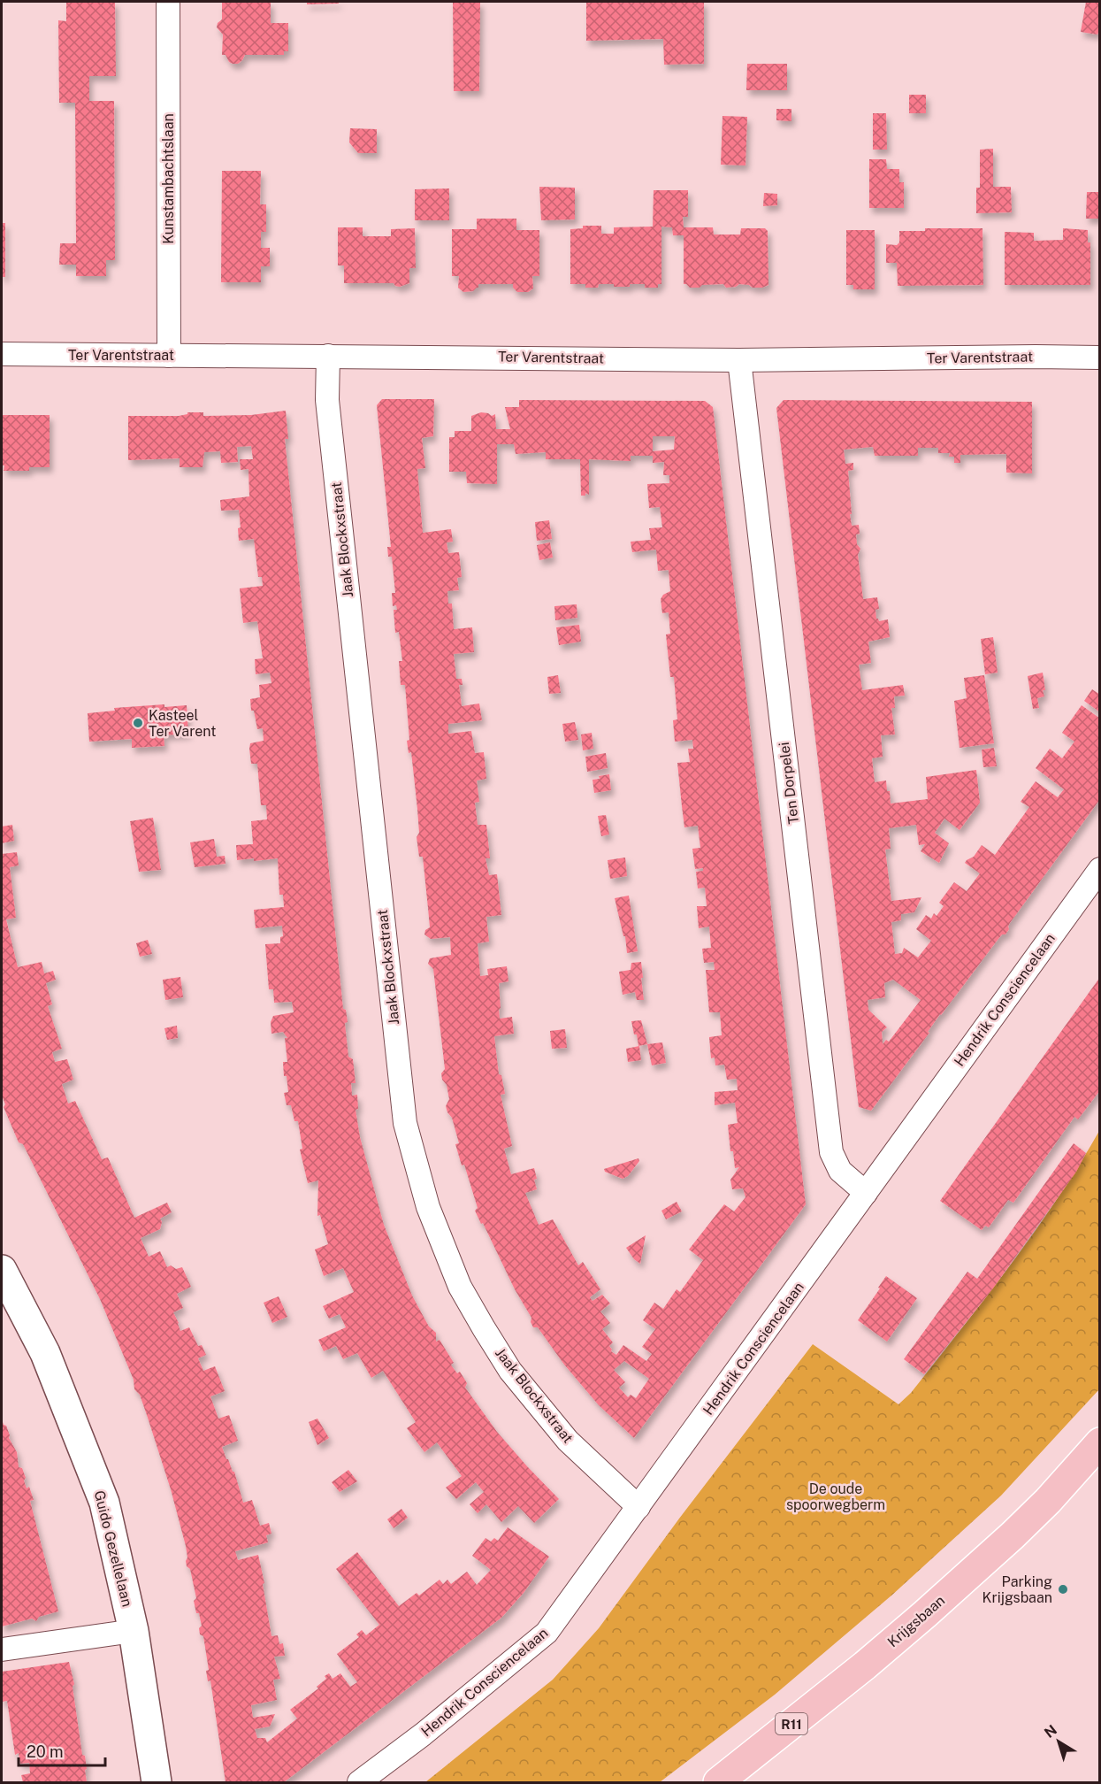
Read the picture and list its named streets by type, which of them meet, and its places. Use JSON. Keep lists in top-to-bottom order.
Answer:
{
  "streets": {
    "main road": ["Krijgsbaan", "R11"],
    "street": [
      "Kunstambachtslaan",
      "Ter Varentstraat",
      "Jaak Blockxstraat",
      "Ten Dorpelei",
      "Hendrik Consciencelaan",
      "Guido Gezellelaan"
    ]
  },
  "crossings": [
    ["Kunstambachtslaan", "Ter Varentstraat"],
    ["Ter Varentstraat", "Jaak Blockxstraat"],
    ["Ter Varentstraat", "Ten Dorpelei"],
    ["Jaak Blockxstraat", "Hendrik Consciencelaan"],
    ["Ten Dorpelei", "Hendrik Consciencelaan"]
  ],
  "parks": ["De oude spoorwegberm"],
  "places": ["Kasteel Ter Varent", "Parking Krijgsbaan"],
  "scale_bar": "20 m",
  "north": "top left"
}
